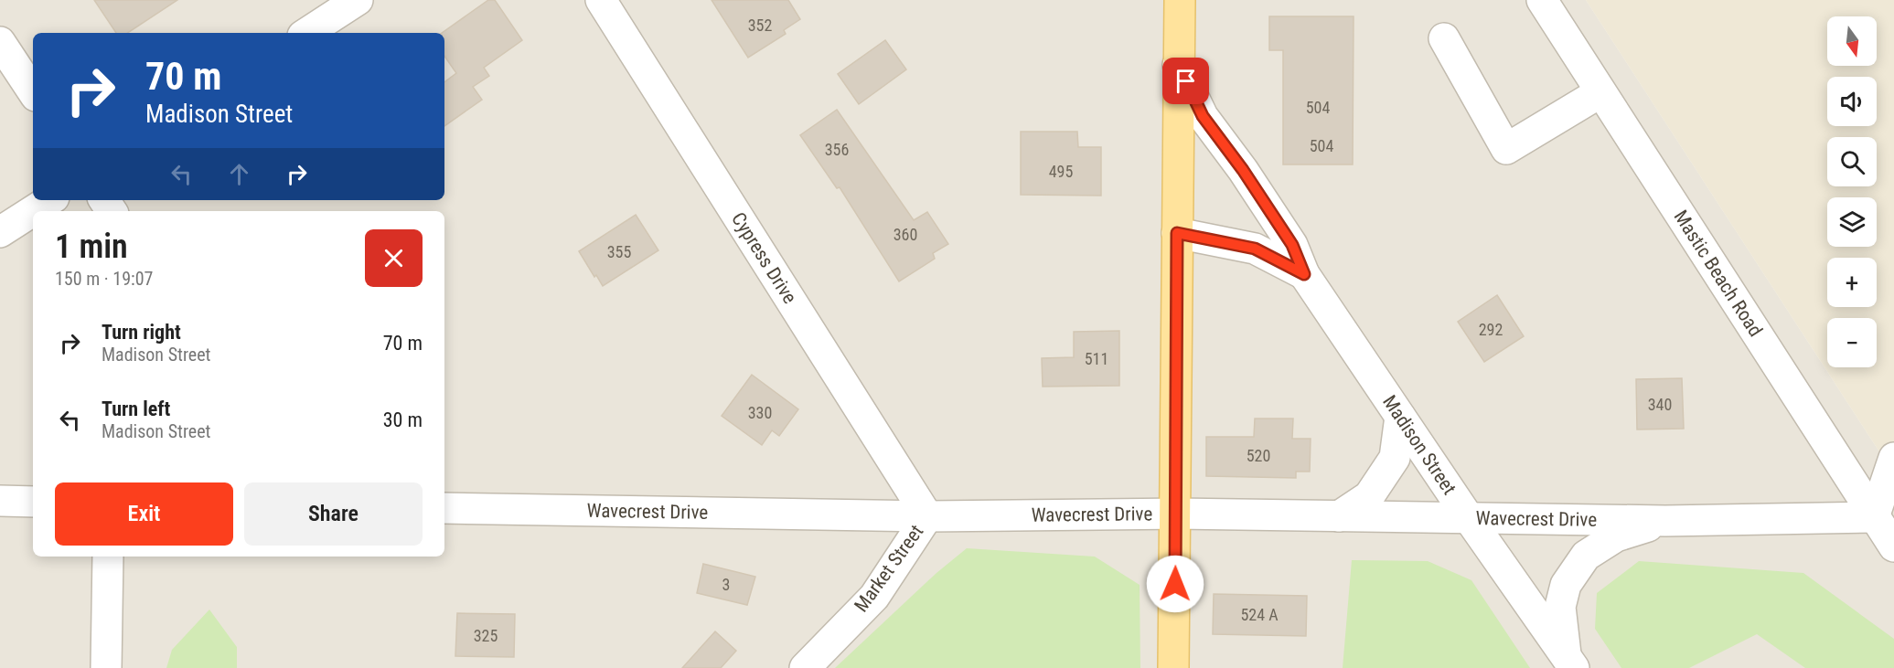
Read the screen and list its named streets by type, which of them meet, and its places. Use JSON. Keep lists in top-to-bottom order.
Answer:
{
  "streets": {
    "street": [
      "Cypress Drive",
      "Mastic Beach Road",
      "Madison Street",
      "Wavecrest Drive",
      "Market Street"
    ]
  },
  "crossings": [
    ["Cypress Drive", "Wavecrest Drive"],
    ["Cypress Drive", "Market Street"],
    ["Mastic Beach Road", "Wavecrest Drive"],
    ["Madison Street", "Wavecrest Drive"],
    ["Wavecrest Drive", "Market Street"]
  ],
  "house_numbers": [
    "352",
    "504",
    "504",
    "356",
    "495",
    "360",
    "355",
    "292",
    "511",
    "340",
    "330",
    "520",
    "3",
    "524 A",
    "325"
  ],
  "north": "bottom",
  "page": {
    "map_buttons": ["+", "−"],
    "turn": ["70 m", "Madison Street"],
    "heading": ["1 min", "150 m · 19:07"],
    "list": [
      {
        "name": "Turn right",
        "note": "Madison Street",
        "value": "70 m"
      },
      {
        "name": "Turn left",
        "note": "Madison Street",
        "value": "30 m"
      }
    ],
    "buttons": ["Exit", "Share"]
  }
}
